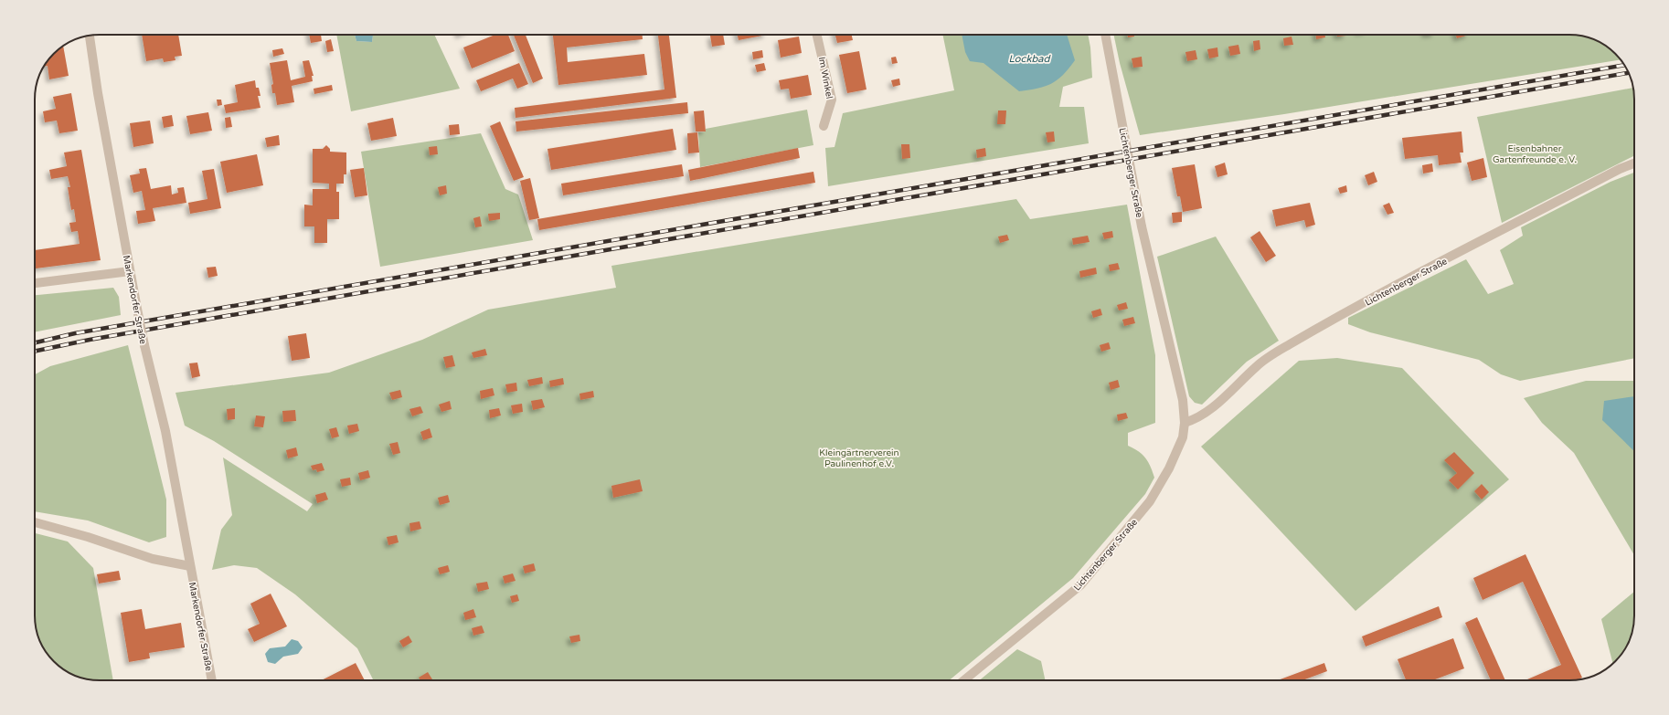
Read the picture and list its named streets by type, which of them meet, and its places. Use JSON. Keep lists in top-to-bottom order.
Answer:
{
  "streets": {
    "street": ["Im Winkel", "Lichtenberger Straße", "Markendorfer Straße"]
  },
  "water": ["Lockbad"],
  "parks": ["Eisenbahner Gartenfreunde e. V.", "Kleingärtnerverein Paulinenhof e.V."]
}
